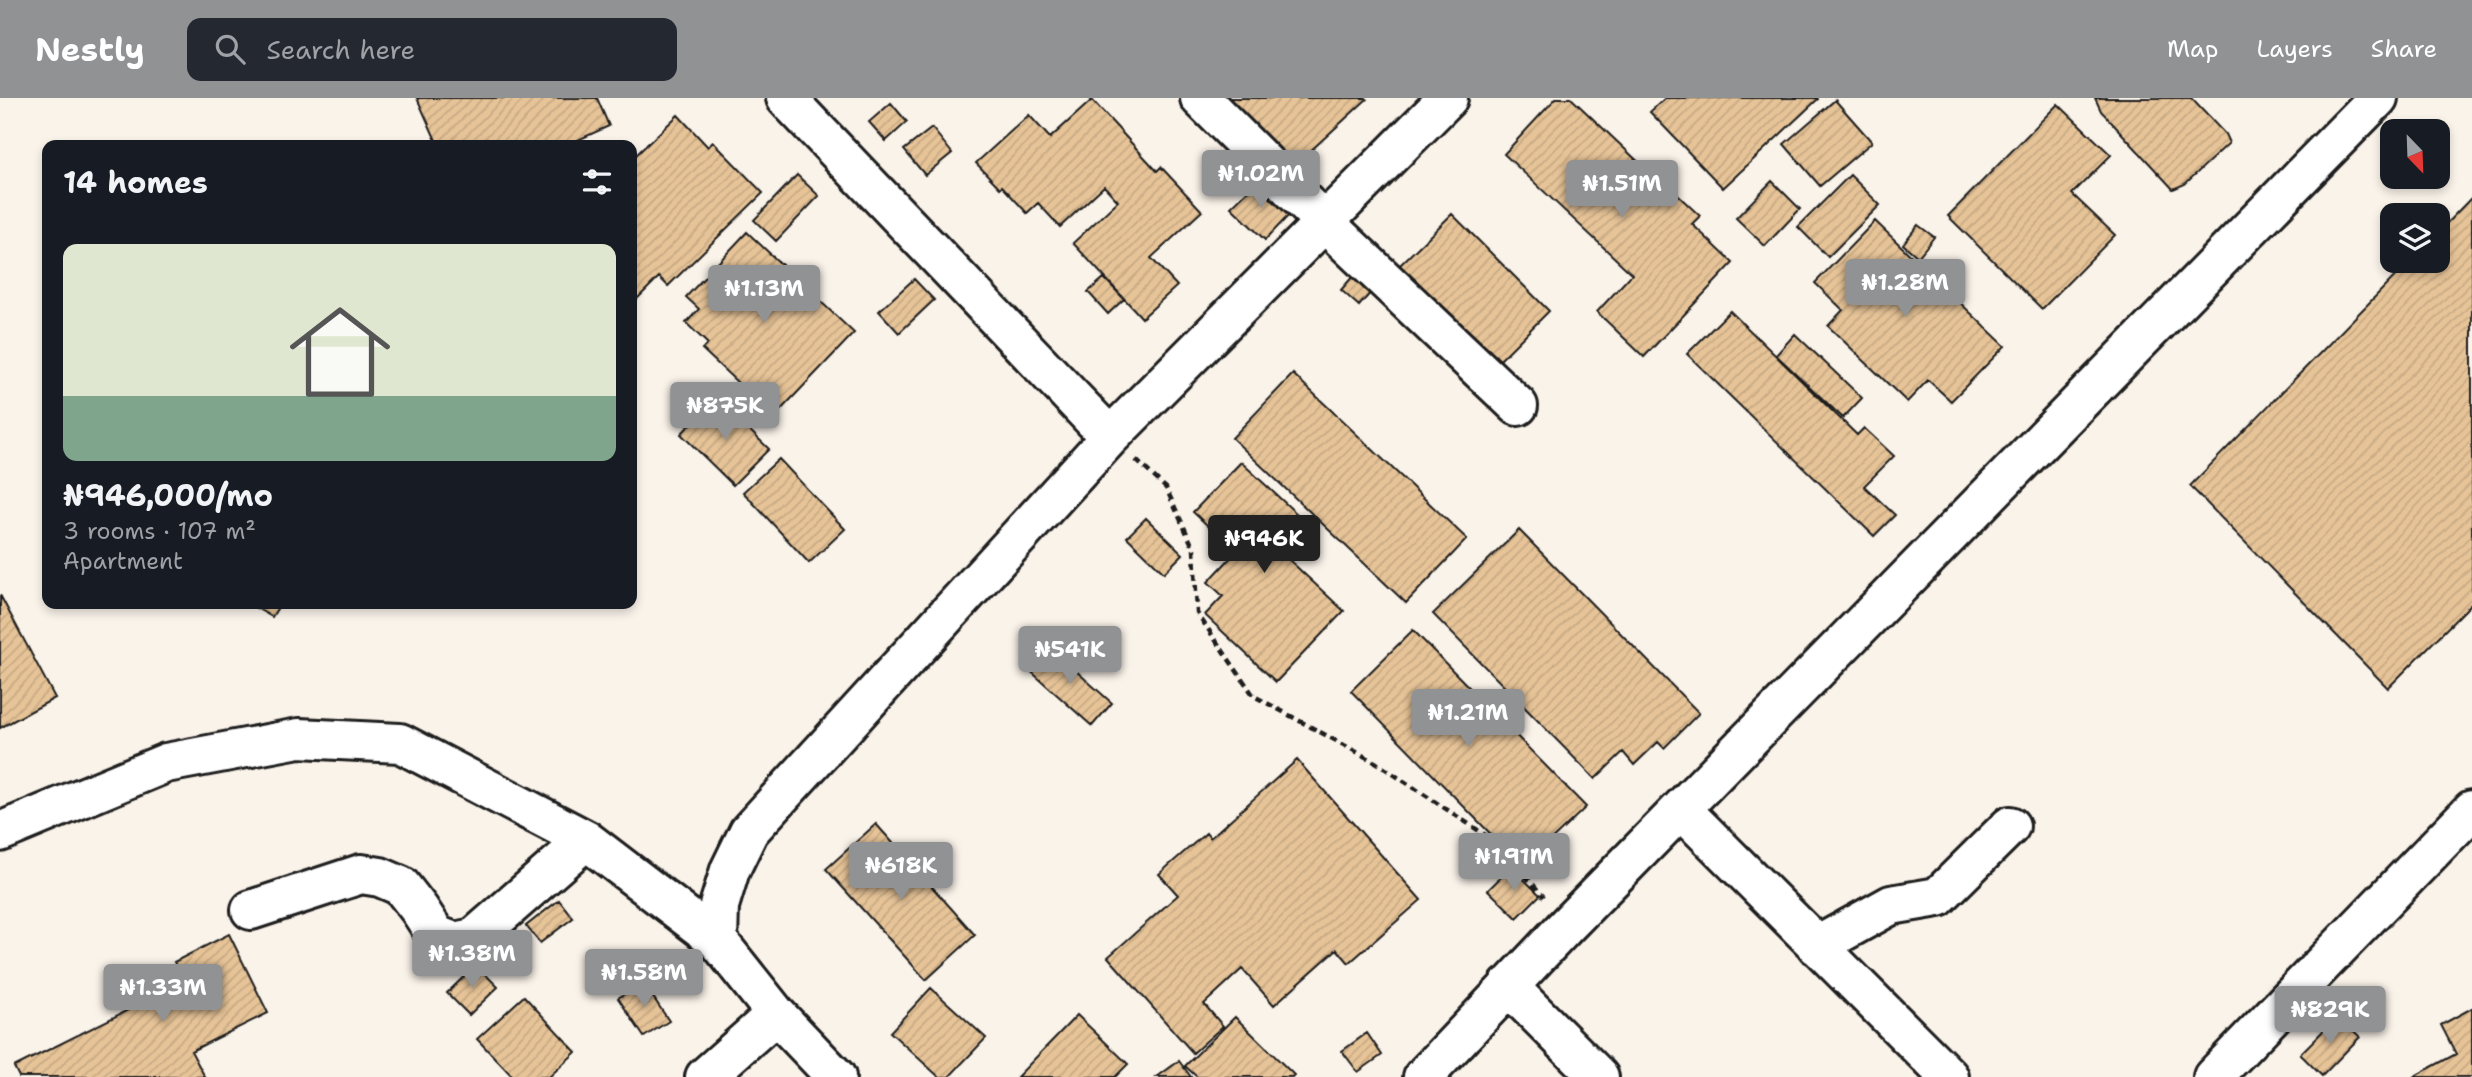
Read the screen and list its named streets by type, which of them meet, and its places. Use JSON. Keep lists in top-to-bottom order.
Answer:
{
  "north": "bottom right",
  "page": {
    "header": "Nestly",
    "search": "Search here",
    "nav": ["Map", "Layers", "Share"],
    "heading": "14 homes",
    "price": [
      "₦1.02M",
      "₦1.51M",
      "₦1.28M",
      "₦1.13M",
      "₦875K",
      "₦946K",
      "₦541K",
      "₦1.21M",
      "₦1.91M",
      "₦618K",
      "₦1.38M",
      "₦1.58M",
      "₦1.33M",
      "₦829K"
    ],
    "list": [
      {
        "name": "₦946,000/mo",
        "note": "3 rooms · 107 m² · Apartment"
      }
    ]
  }
}
